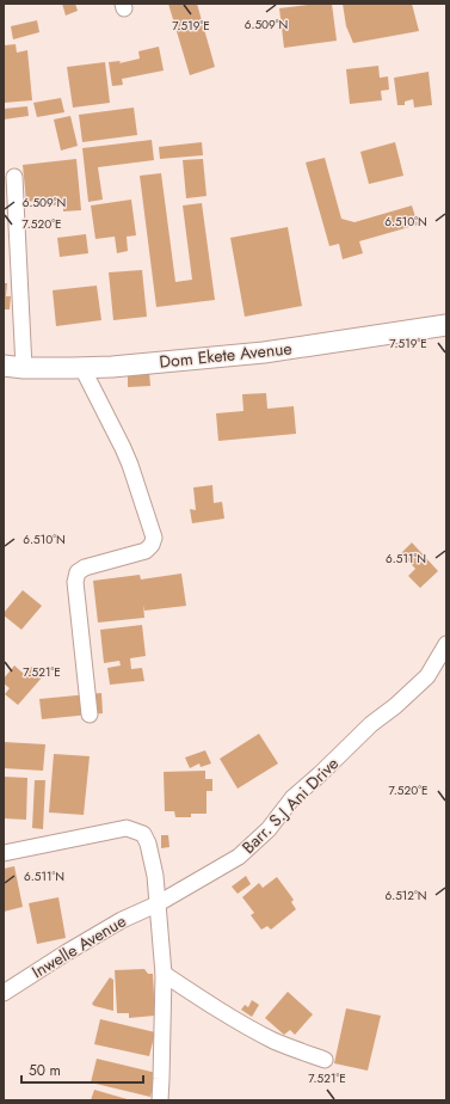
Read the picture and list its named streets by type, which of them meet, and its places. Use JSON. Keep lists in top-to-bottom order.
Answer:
{
  "streets": {
    "street": ["Dom Ekete Avenue", "Barr. S.J Ani Drive", "Inwelle Avenue"]
  },
  "crossings": [
    ["Barr. S.J Ani Drive", "Inwelle Avenue"]
  ],
  "scale_bar": "50 m",
  "coordinates": [
    "6.509°N",
    "7.519°E",
    "6.510°N",
    "7.520°E",
    "6.511°N",
    "7.521°E",
    "6.512°N"
  ]
}
